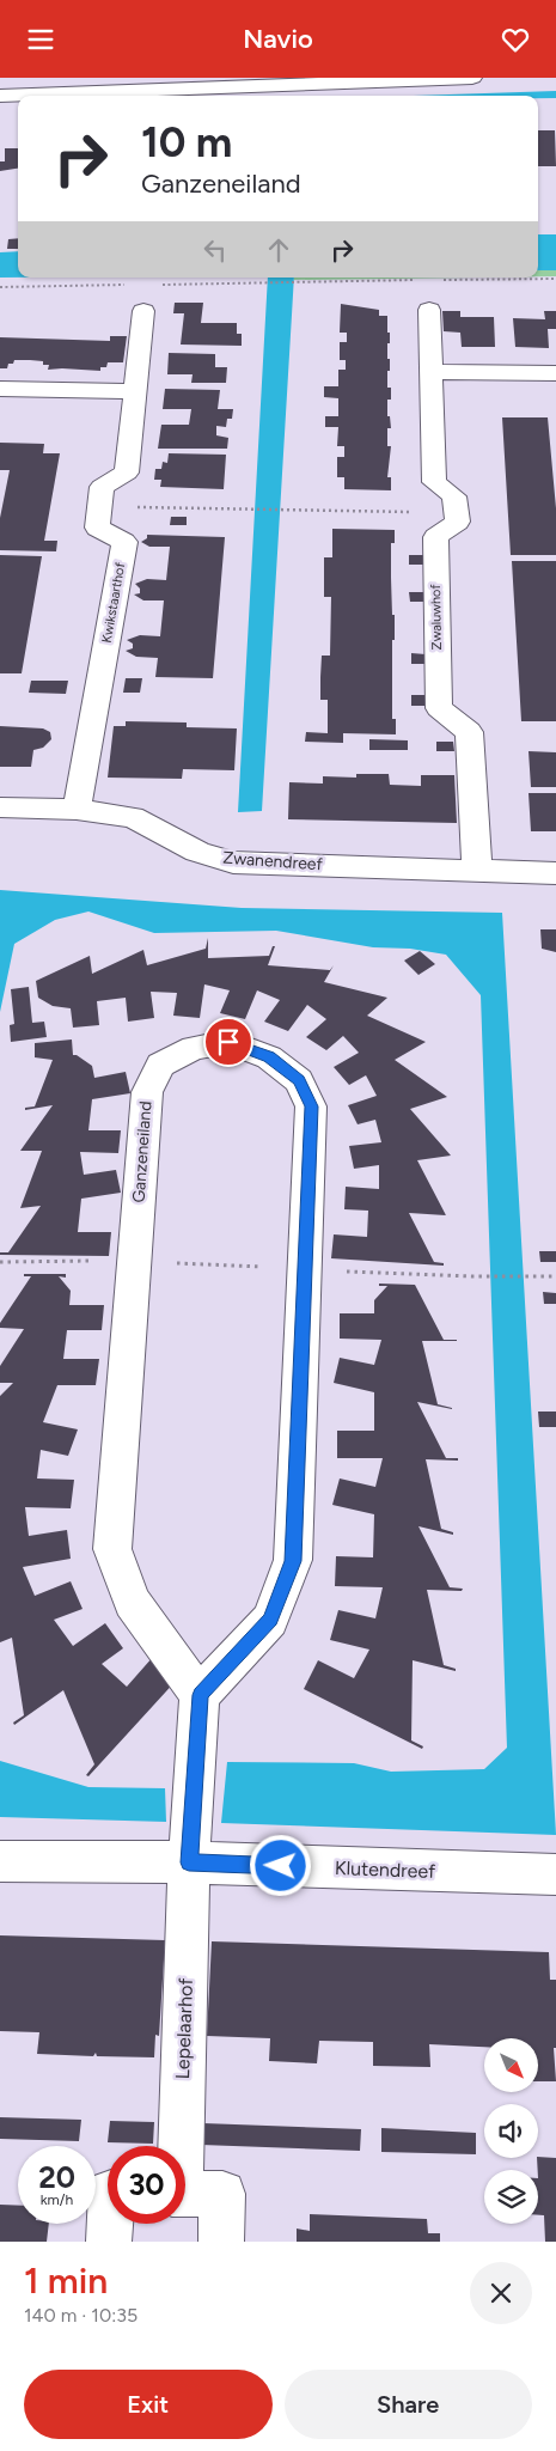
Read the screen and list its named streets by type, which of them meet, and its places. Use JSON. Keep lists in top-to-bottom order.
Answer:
{
  "streets": {
    "street": [
      "Kwikstaarthof",
      "Zwaluwhof",
      "Zwanendreef",
      "Ganzeneiland",
      "Klutendreef",
      "Lepelaarhof"
    ]
  },
  "crossings": [
    ["Kwikstaarthof", "Zwanendreef"],
    ["Zwaluwhof", "Zwanendreef"],
    ["Klutendreef", "Lepelaarhof"]
  ],
  "north": "bottom right",
  "page": {
    "header": "Navio",
    "turn": ["10 m", "Ganzeneiland"],
    "speed": "20 km/h",
    "limit": "30",
    "heading": ["1 min", "140 m · 10:35"],
    "buttons": ["Exit", "Share"]
  }
}
